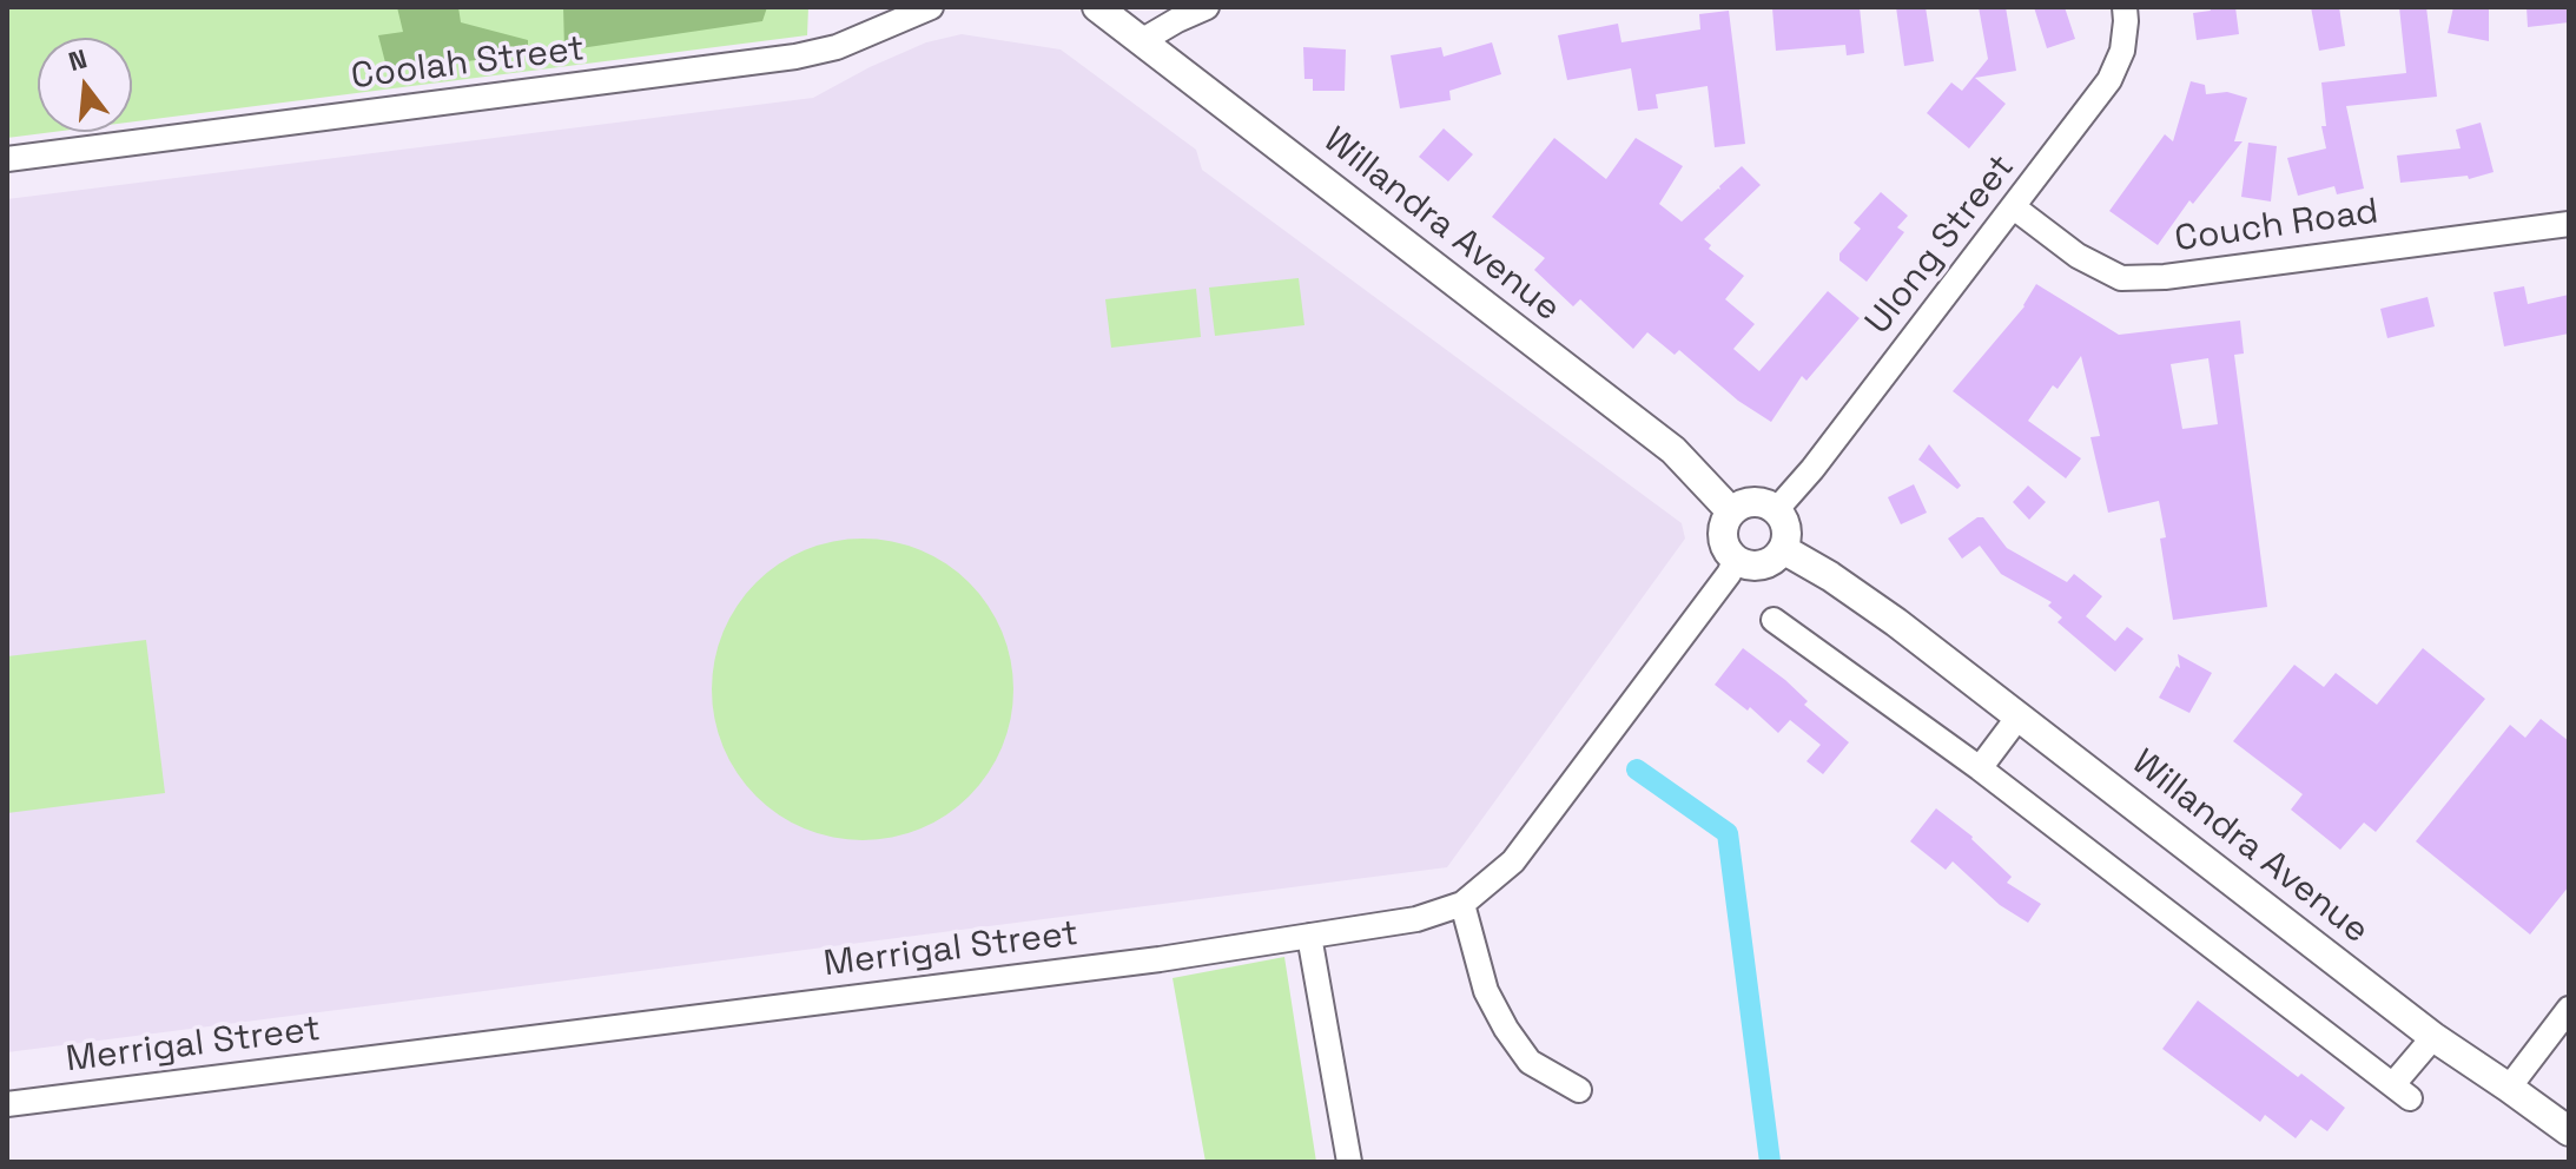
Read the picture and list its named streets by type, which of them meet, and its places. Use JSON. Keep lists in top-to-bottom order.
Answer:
{
  "streets": {
    "street": [
      "Coolah Street",
      "Willandra Avenue",
      "Couch Road",
      "Ulong Street",
      "Merrigal Street"
    ]
  },
  "crossings": [
    ["Willandra Avenue", "Ulong Street"],
    ["Willandra Avenue", "Merrigal Street"],
    ["Couch Road", "Ulong Street"],
    ["Ulong Street", "Merrigal Street"]
  ],
  "north": "top"
}
